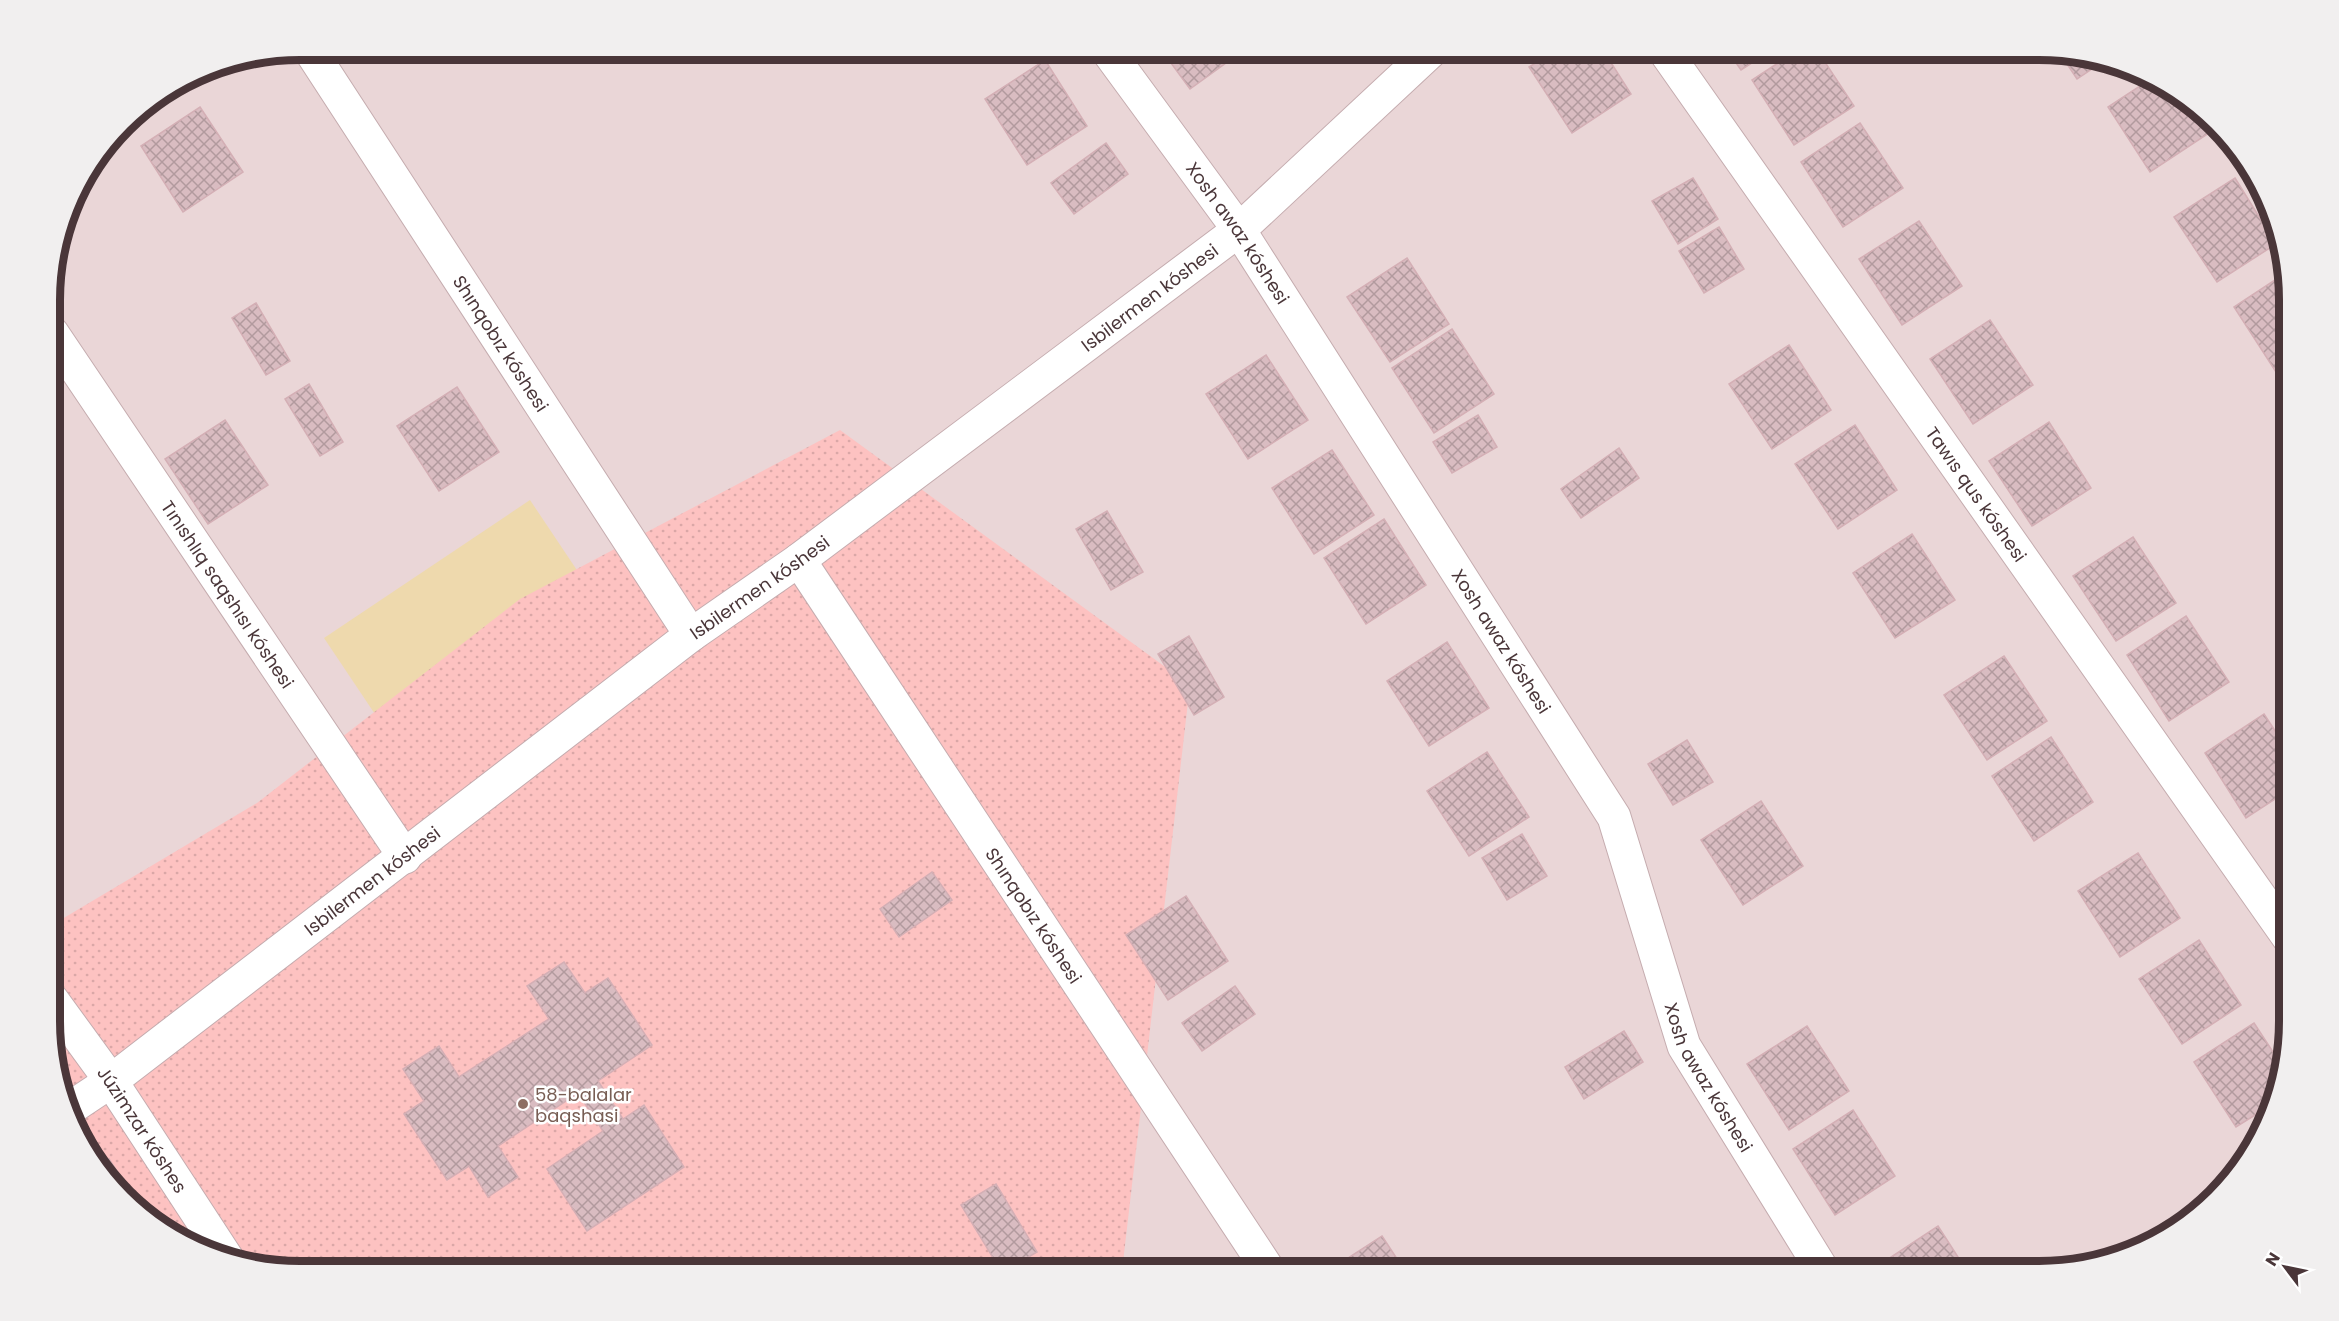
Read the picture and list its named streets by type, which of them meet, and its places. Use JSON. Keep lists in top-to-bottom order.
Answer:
{
  "streets": {
    "street": [
      "Xosh awaz kóshesi",
      "Isbilermen kóshesi",
      "Shınqobız kóshesi",
      "Tawıs qus kóshesi",
      "Tınıshlıq saqshısı kóshesi",
      "Júzimzar kóshes"
    ]
  },
  "crossings": [
    ["Xosh awaz kóshesi", "Isbilermen kóshesi"],
    ["Isbilermen kóshesi", "Shınqobız kóshesi"],
    ["Isbilermen kóshesi", "Tınıshlıq saqshısı kóshesi"],
    ["Isbilermen kóshesi", "Júzimzar kóshes"]
  ],
  "places": ["58-balalar baqshasi"],
  "north": "top left"
}
